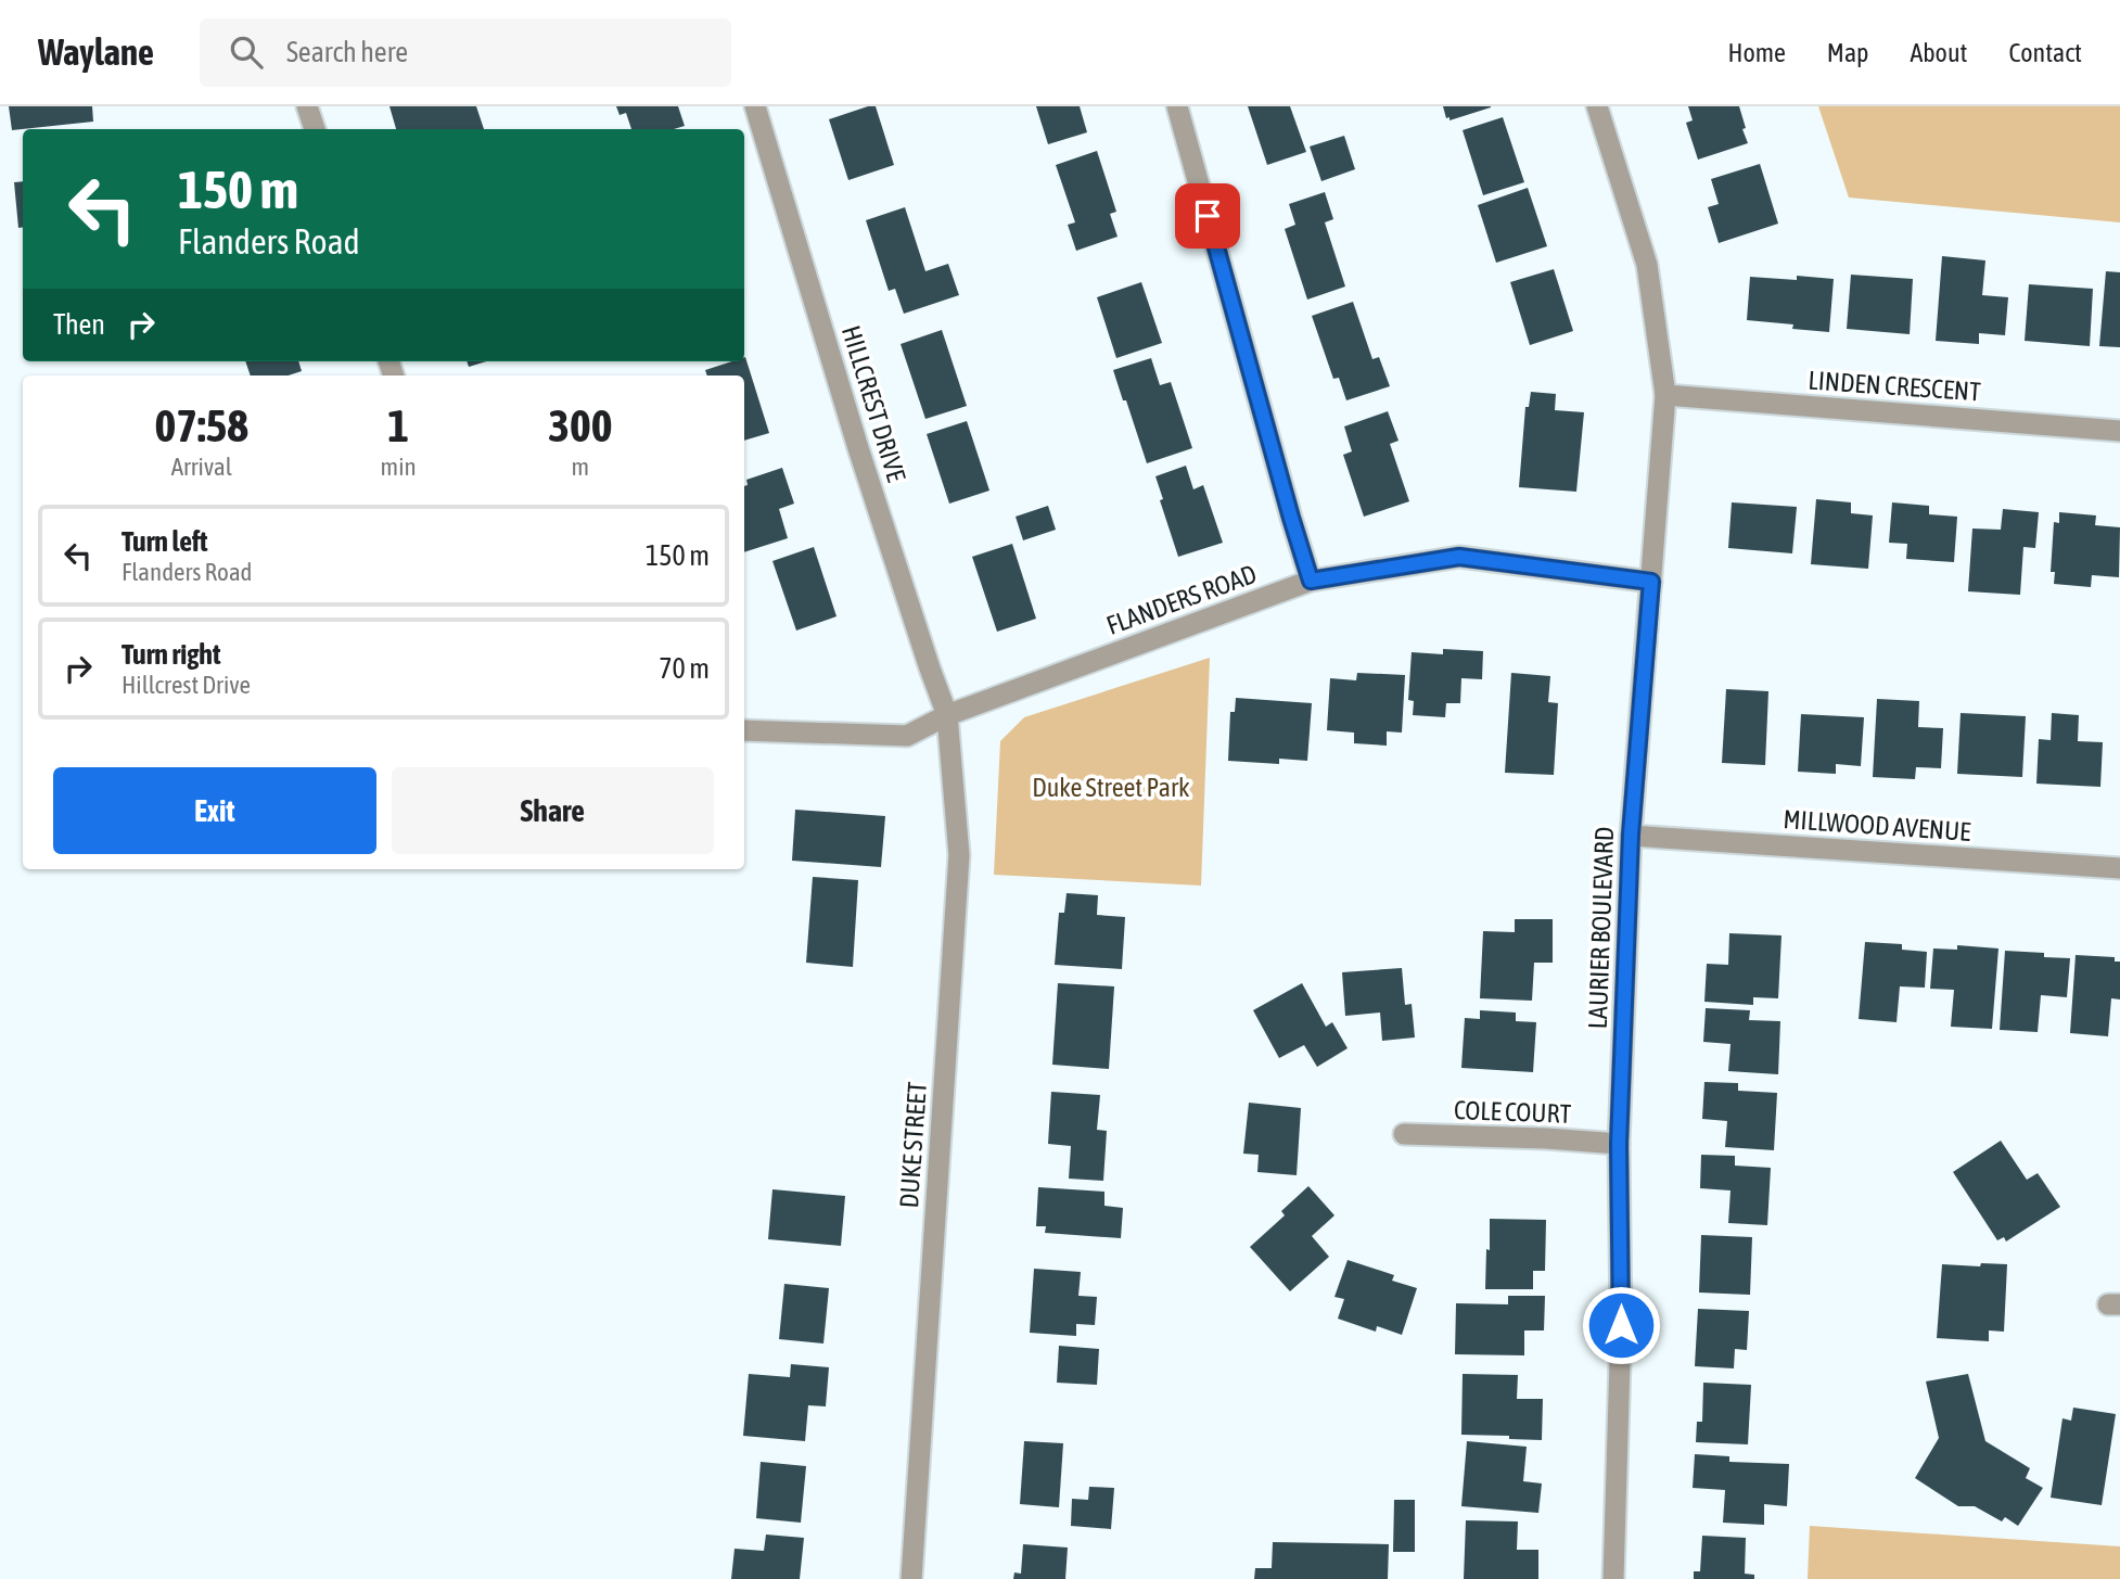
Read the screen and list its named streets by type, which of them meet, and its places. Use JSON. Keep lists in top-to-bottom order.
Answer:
{
  "streets": {
    "street": [
      "LINDEN CRESCENT",
      "HILLCREST DRIVE",
      "FLANDERS ROAD",
      "MILLWOOD AVENUE",
      "LAURIER BOULEVARD",
      "COLE COURT",
      "DUKE STREET"
    ]
  },
  "crossings": [
    ["LINDEN CRESCENT", "LAURIER BOULEVARD"],
    ["HILLCREST DRIVE", "FLANDERS ROAD"],
    ["HILLCREST DRIVE", "DUKE STREET"],
    ["FLANDERS ROAD", "LAURIER BOULEVARD"],
    ["FLANDERS ROAD", "DUKE STREET"],
    ["MILLWOOD AVENUE", "LAURIER BOULEVARD"],
    ["LAURIER BOULEVARD", "COLE COURT"]
  ],
  "parks": ["Duke Street Park"],
  "page": {
    "header": "Waylane",
    "search": "Search here",
    "nav": [
      "Home",
      "Map",
      "About",
      "Contact"
    ],
    "turn": ["150 m", "Flanders Road"],
    "then": "Then",
    "eta": [
      "07:58",
      "Arrival",
      "1",
      "min",
      "300",
      "m"
    ],
    "list": [
      {
        "name": "Turn left",
        "note": "Flanders Road",
        "value": "150 m"
      },
      {
        "name": "Turn right",
        "note": "Hillcrest Drive",
        "value": "70 m"
      }
    ],
    "buttons": ["Exit", "Share"]
  }
}
